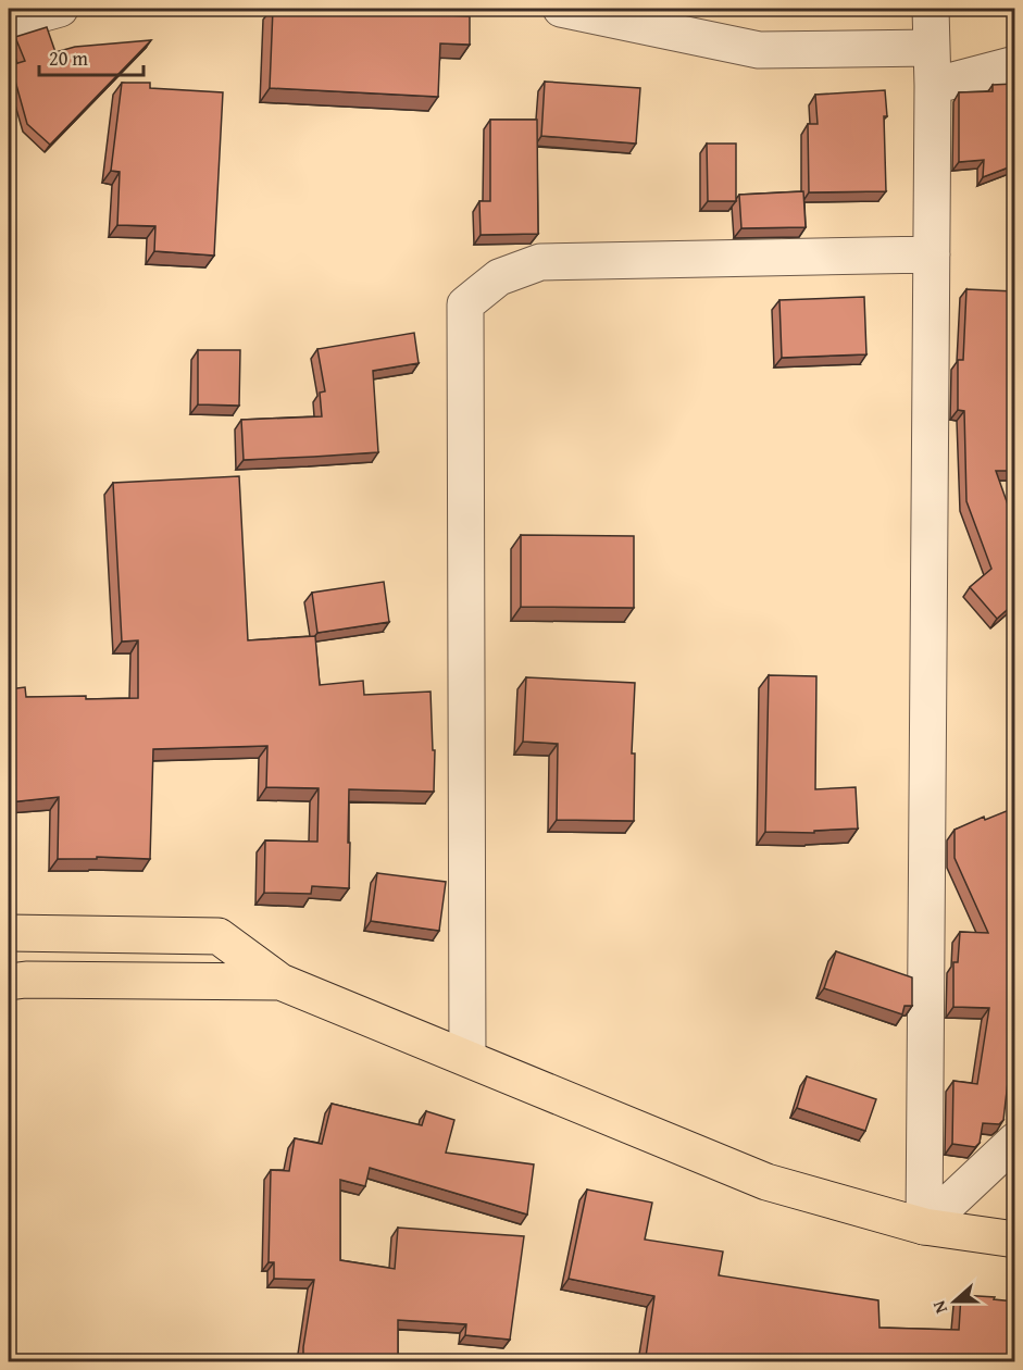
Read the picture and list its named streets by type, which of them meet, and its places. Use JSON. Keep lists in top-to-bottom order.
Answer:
{
  "scale_bar": "20 m",
  "north": "left"
}
